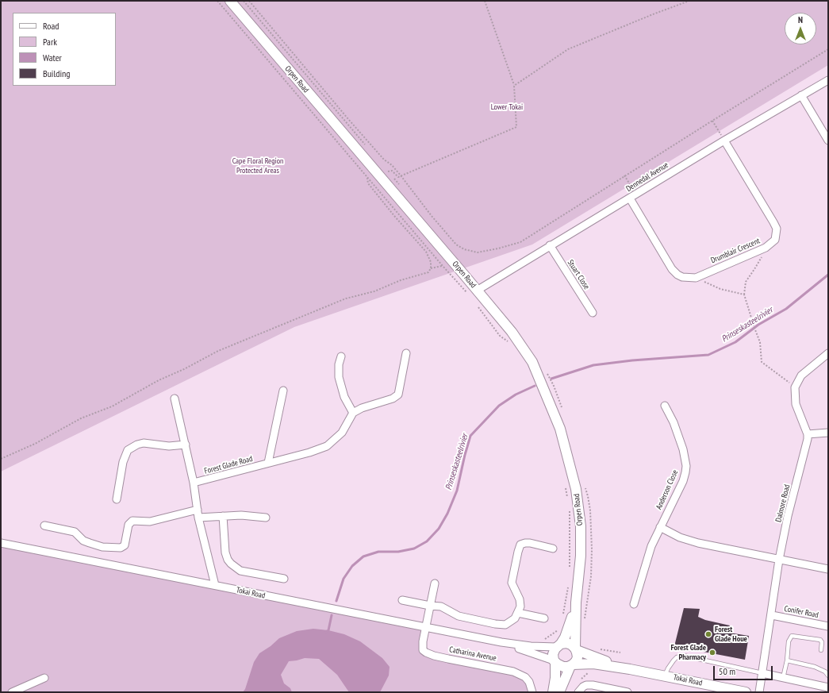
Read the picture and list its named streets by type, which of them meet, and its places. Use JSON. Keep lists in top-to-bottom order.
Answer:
{
  "streets": {
    "main road": ["Orpen Road", "Tokai Road"],
    "street": [
      "Dennedal Avenue",
      "Drumblair Crescent",
      "Stuart Close",
      "Forest Glade Road",
      "Anderson Close",
      "Dalmore Road",
      "Conifer Road",
      "Catharina Avenue"
    ]
  },
  "crossings": [
    ["Orpen Road", "Dennedal Avenue"],
    ["Orpen Road", "Tokai Road"],
    ["Dennedal Avenue", "Drumblair Crescent"],
    ["Dennedal Avenue", "Stuart Close"],
    ["Dalmore Road", "Conifer Road"],
    ["Tokai Road", "Catharina Avenue"]
  ],
  "water": ["Prinseskasteelrivier"],
  "parks": ["Lower Tokai", "Cape Floral Region Protected Areas"],
  "places": ["Forest Glade Houe", "Forest Glade Pharmacy"],
  "legend": [
    "Road",
    "Park",
    "Water",
    "Building"
  ],
  "scale_bar": "50 m",
  "north": "top"
}
